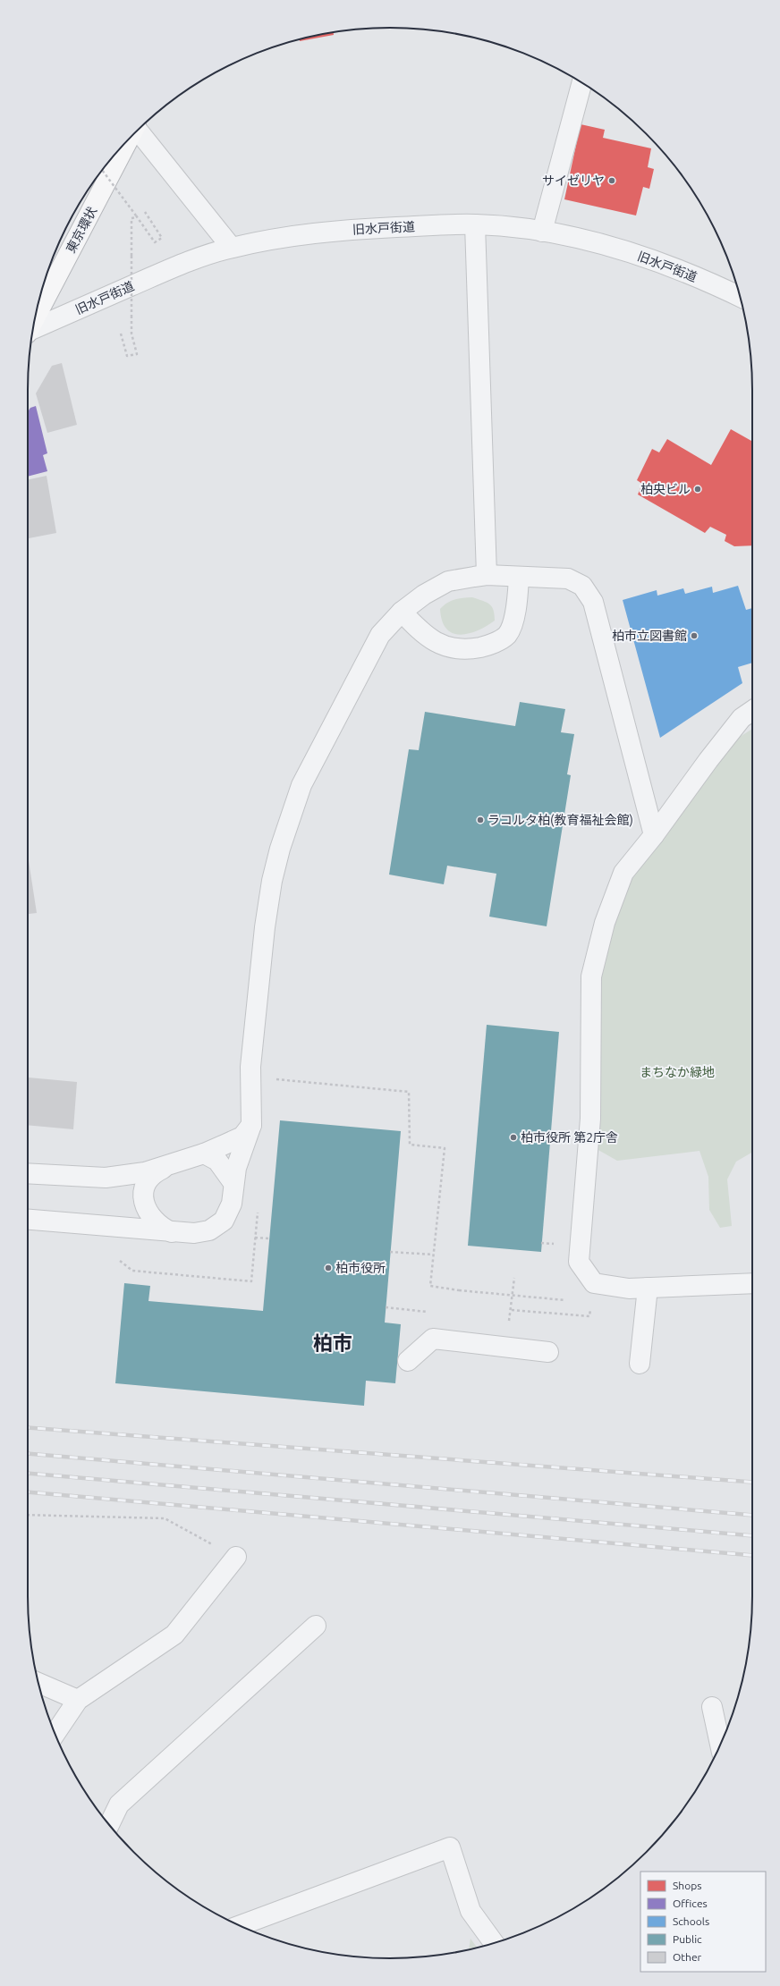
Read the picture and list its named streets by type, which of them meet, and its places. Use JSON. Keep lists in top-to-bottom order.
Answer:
{
  "streets": {
    "highway": ["東京環状"],
    "street": ["旧水戸街道"]
  },
  "districts": ["柏市"],
  "parks": ["まちなか緑地"],
  "places": [
    "サイゼリヤ",
    "柏央ビル",
    "柏市立図書館",
    "ラコルタ柏(教育福祉会館)",
    "柏市役所 第2庁舎",
    "柏市役所"
  ],
  "legend": [
    "Shops",
    "Offices",
    "Schools",
    "Public",
    "Other"
  ]
}
